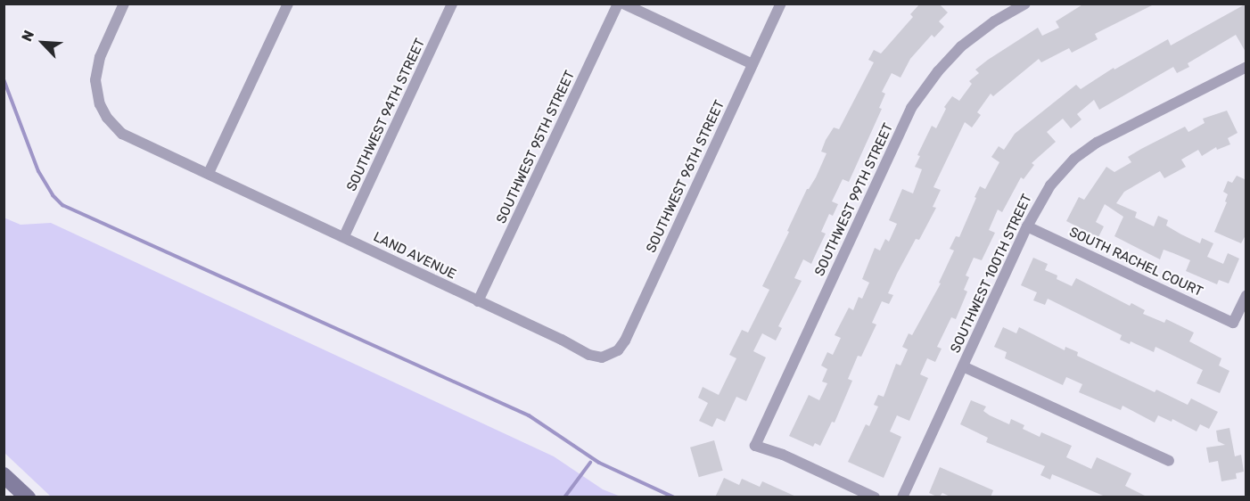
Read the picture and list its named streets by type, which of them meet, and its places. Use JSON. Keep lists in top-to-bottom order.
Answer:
{
  "streets": {
    "street": [
      "SOUTHWEST 94TH STREET",
      "SOUTHWEST 95TH STREET",
      "SOUTHWEST 96TH STREET",
      "SOUTHWEST 99TH STREET",
      "LAND AVENUE",
      "SOUTH RACHEL COURT",
      "SOUTHWEST 100TH STREET"
    ]
  },
  "crossings": [
    ["SOUTHWEST 94TH STREET", "LAND AVENUE"],
    ["SOUTHWEST 95TH STREET", "LAND AVENUE"],
    ["SOUTHWEST 96TH STREET", "LAND AVENUE"],
    ["SOUTH RACHEL COURT", "SOUTHWEST 100TH STREET"]
  ],
  "north": "top left"
}
